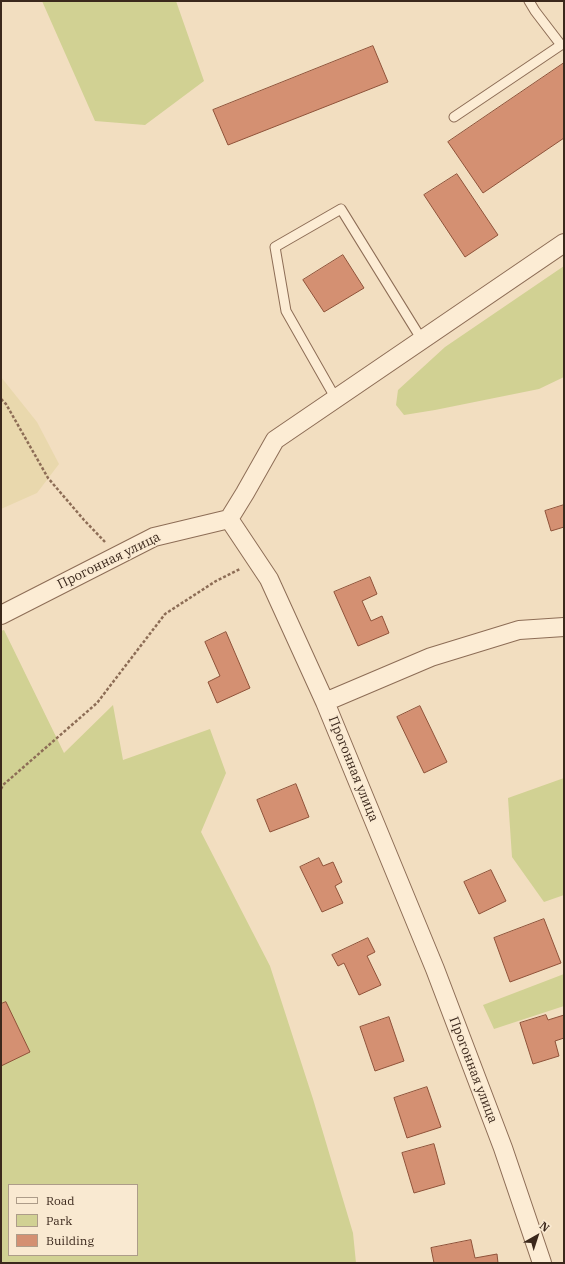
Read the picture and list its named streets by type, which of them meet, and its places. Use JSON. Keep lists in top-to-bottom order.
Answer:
{
  "streets": {
    "street": ["Прогонная улица"]
  },
  "legend": ["Road", "Park", "Building"],
  "north": "top right"
}
